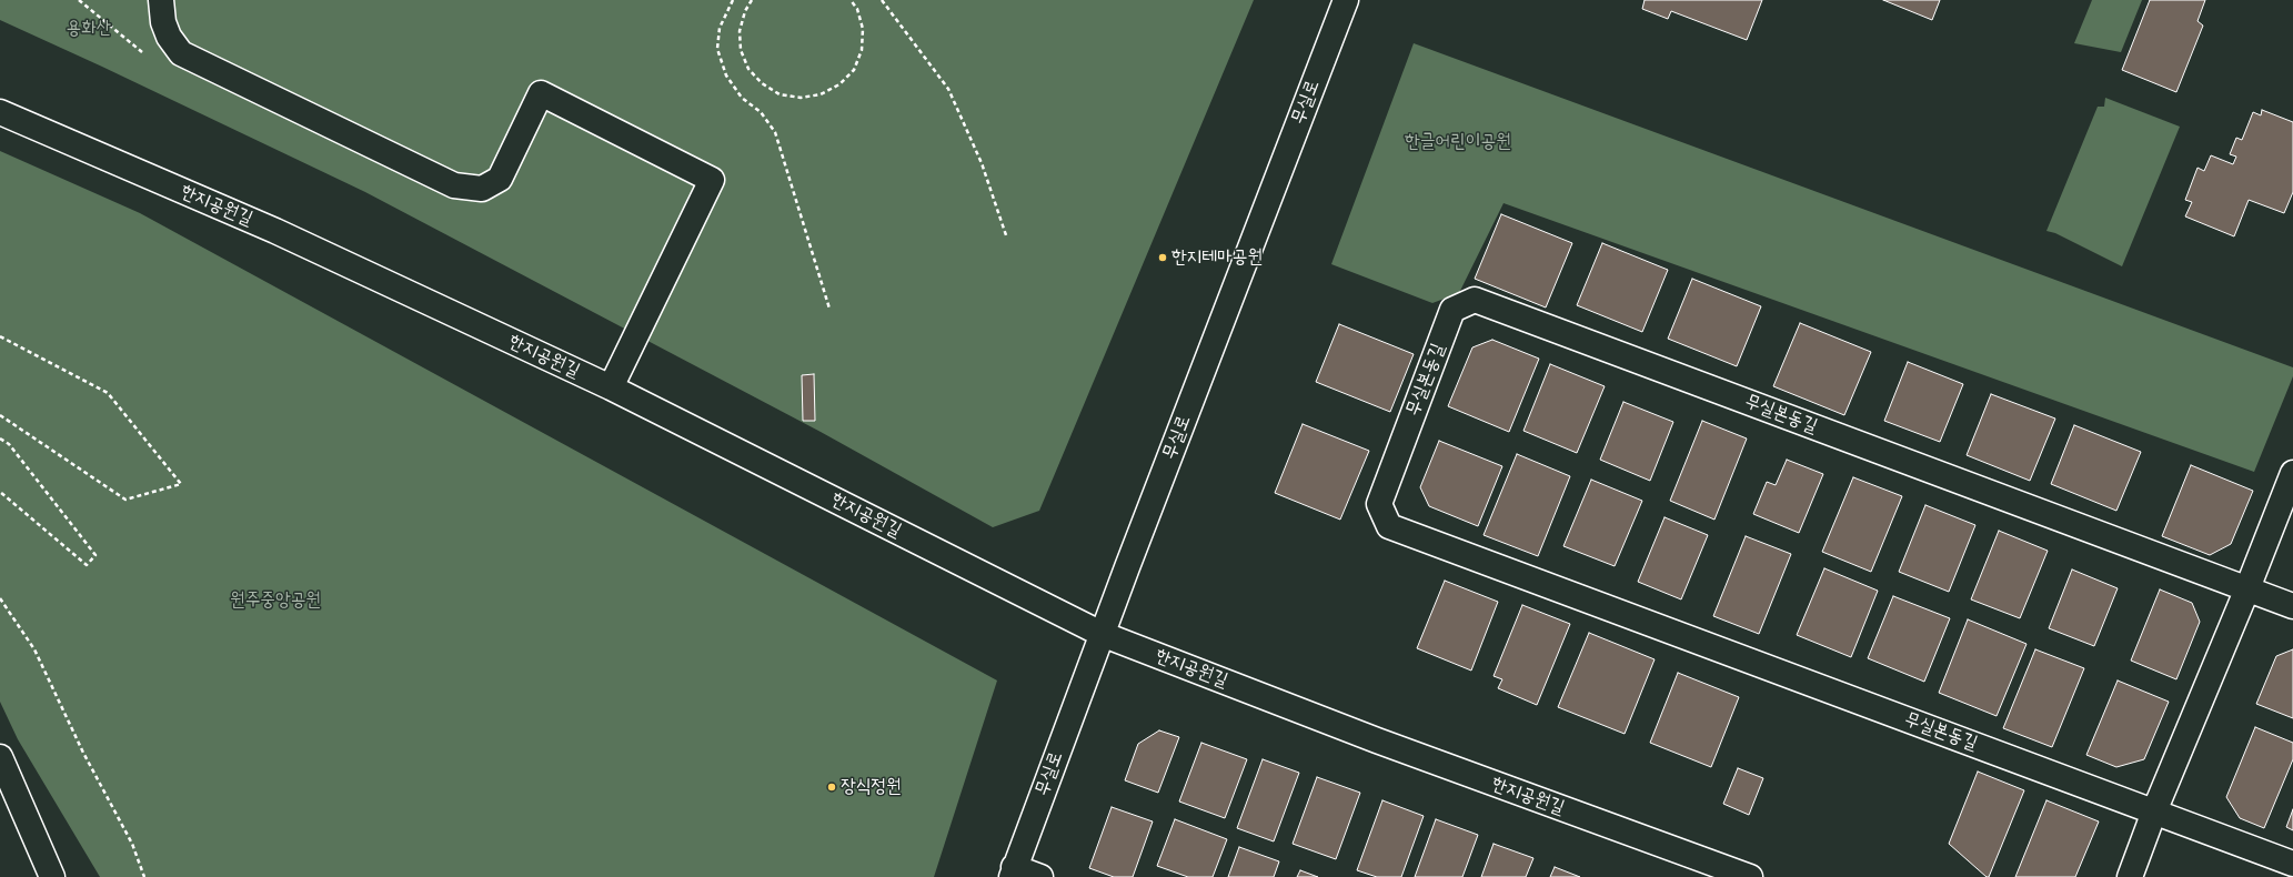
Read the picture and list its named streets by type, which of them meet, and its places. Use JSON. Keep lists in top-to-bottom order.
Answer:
{
  "streets": {
    "street": ["무실로", "한지공원길", "무실본동길"]
  },
  "crossings": [
    ["무실로", "한지공원길"]
  ],
  "parks": ["용화산", "한글어린이공원", "원주중앙공원"],
  "places": ["한지테마공원", "장식정원"]
}
